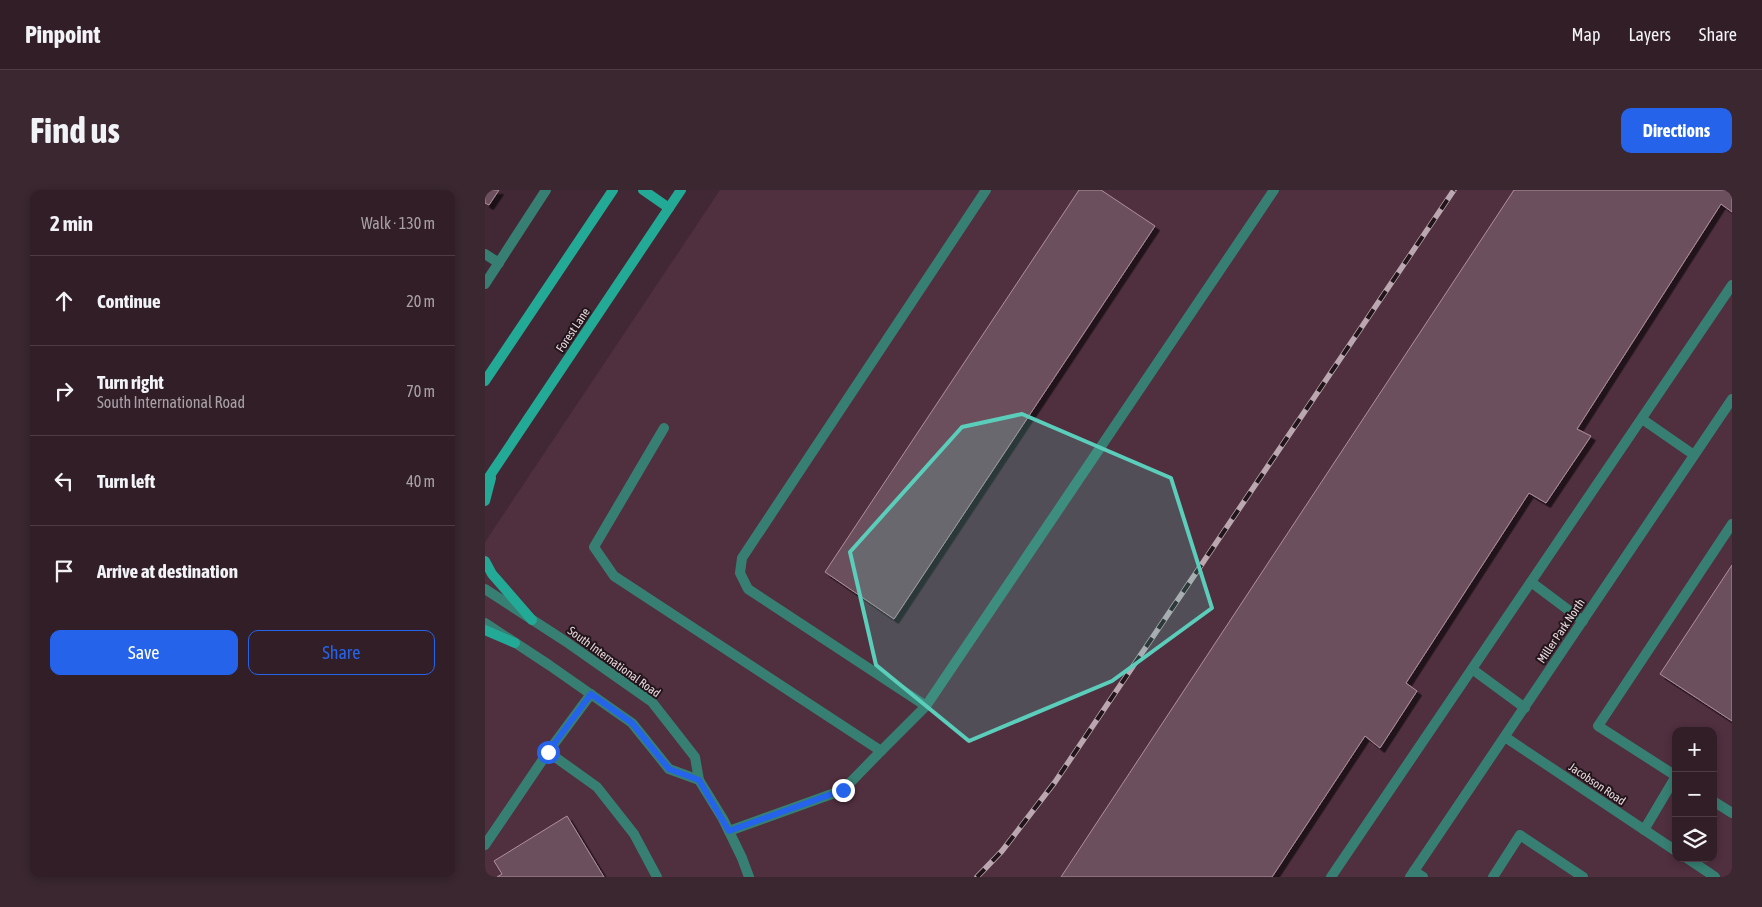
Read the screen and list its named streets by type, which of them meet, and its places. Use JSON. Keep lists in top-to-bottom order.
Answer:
{
  "streets": {
    "main road": ["Forest Lane"],
    "street": ["Miller Park North", "South International Road", "Jacobson Road"]
  },
  "crossings": [
    ["Miller Park North", "Jacobson Road"]
  ],
  "page": {
    "header": "Pinpoint",
    "nav": ["Map", "Layers", "Share"],
    "buttons": [
      "Directions",
      ["Save", "Share"]
    ],
    "title": "Find us",
    "heading": ["2 min", "Walk · 130 m"],
    "list": [
      ["Continue", "20 m"],
      ["Turn right", "South International Road", "70 m"],
      ["Turn left", "40 m"],
      "Arrive at destination"
    ],
    "map_buttons": ["+", "−"]
  }
}
